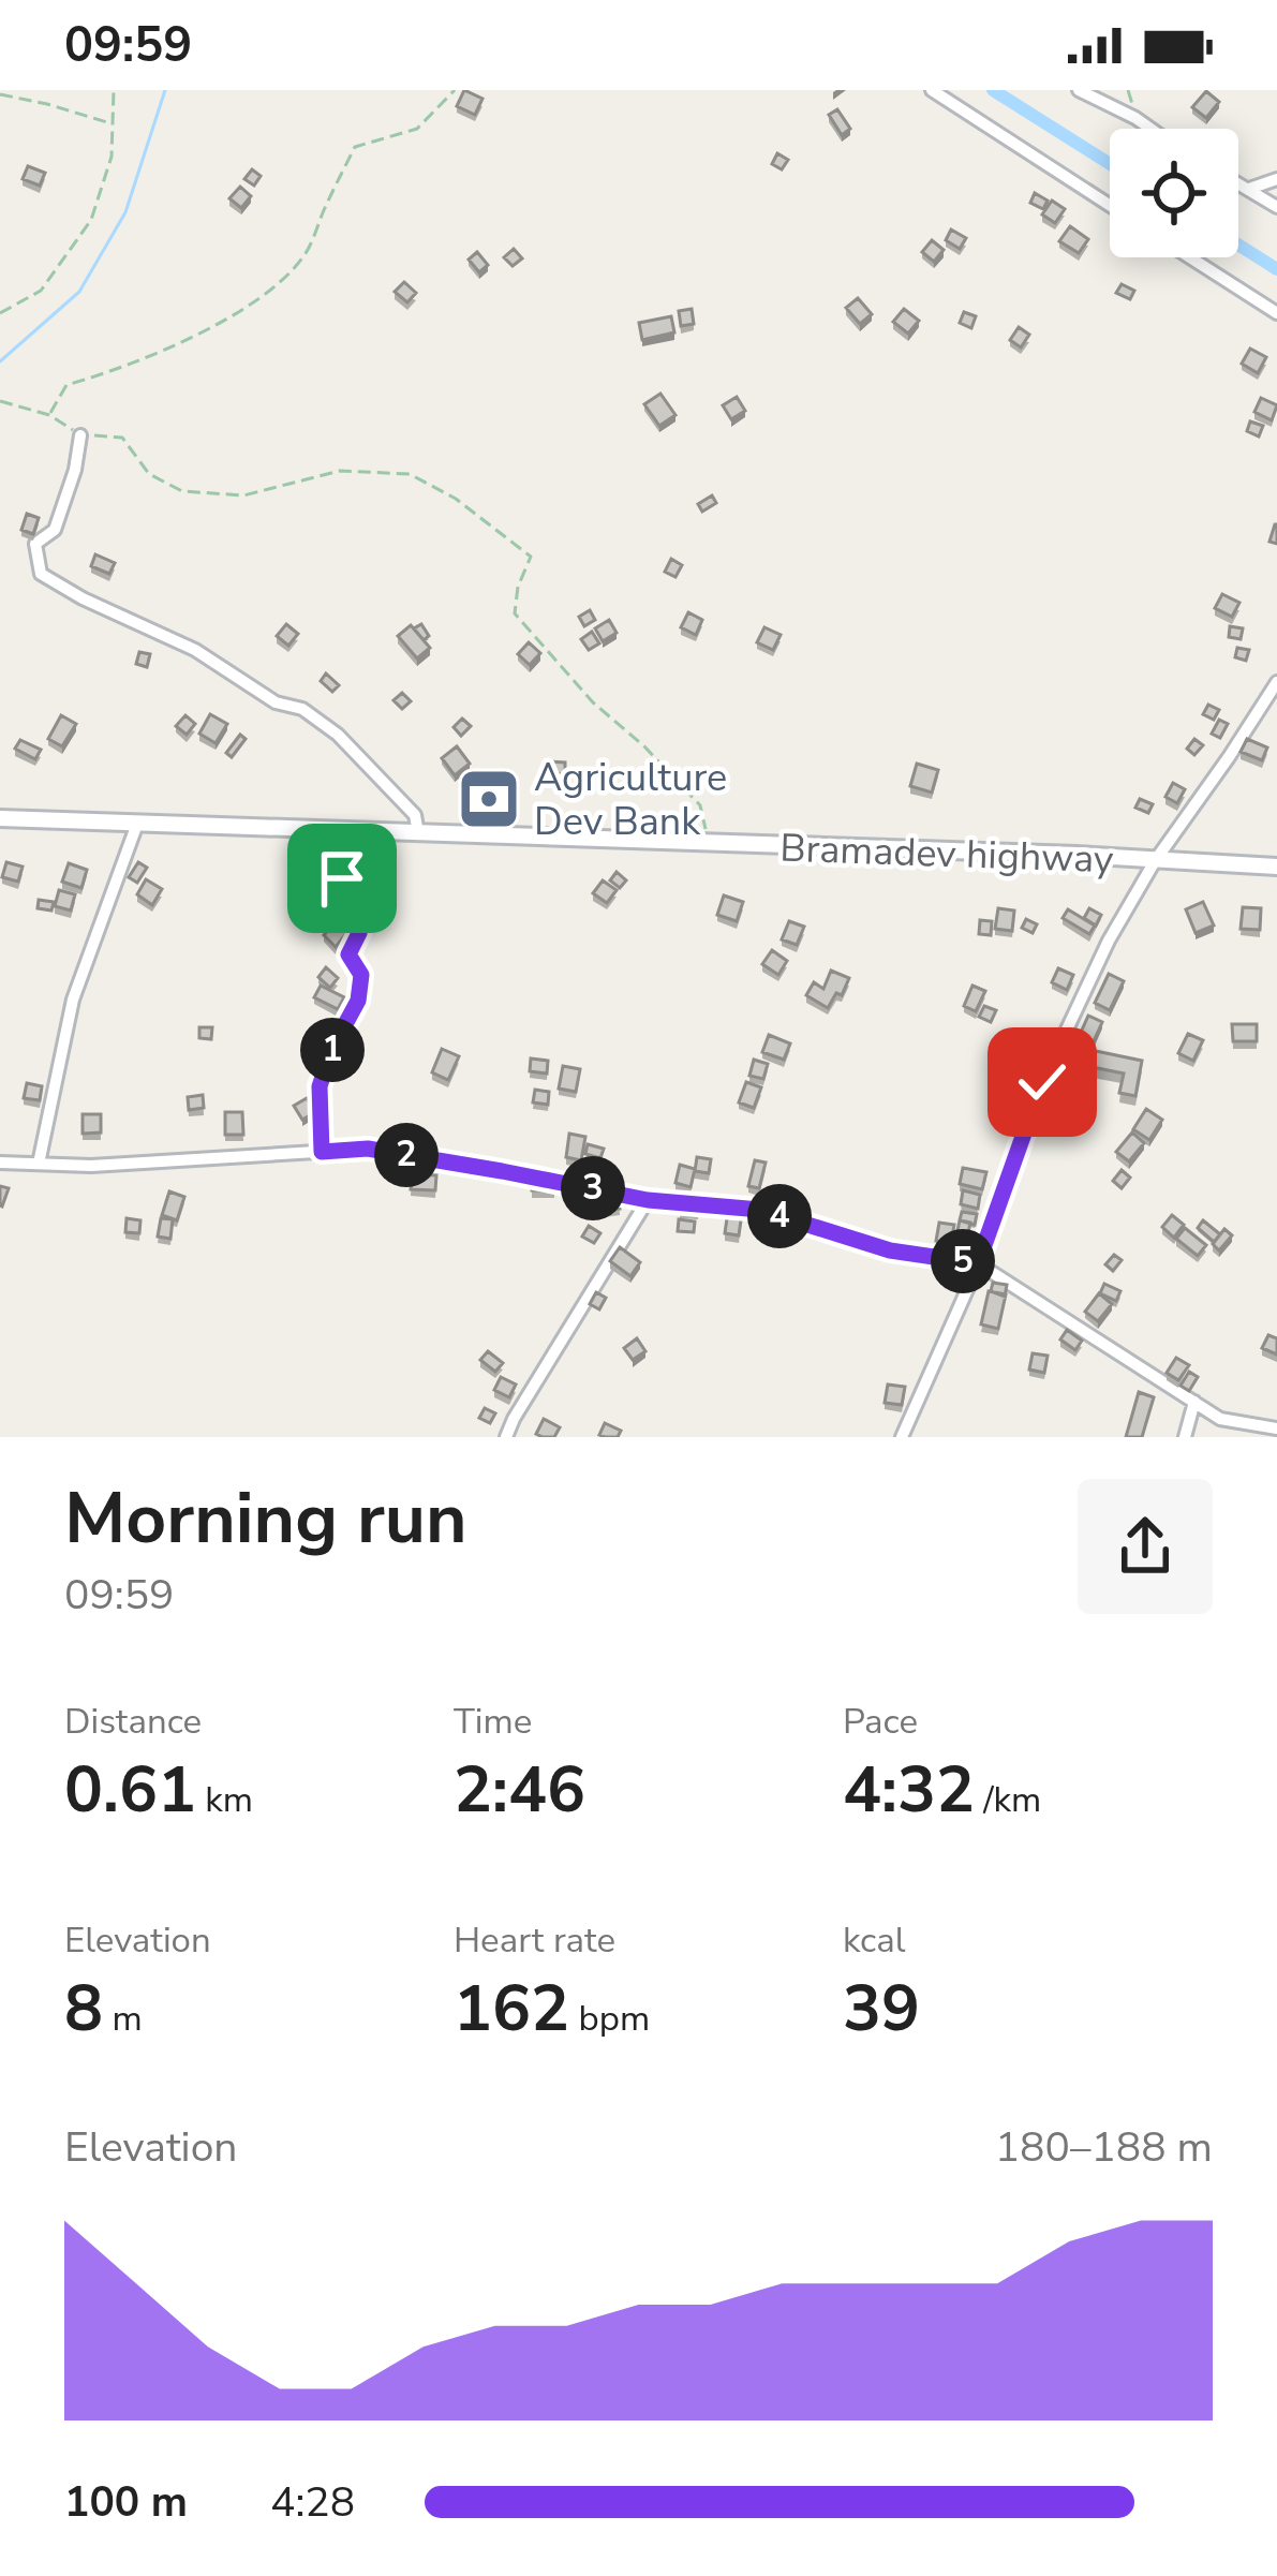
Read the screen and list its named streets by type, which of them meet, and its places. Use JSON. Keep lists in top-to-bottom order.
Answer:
{
  "streets": {
    "street": ["Bramadev highway"]
  },
  "places": {
    "bank": ["Agriculture Dev Bank"]
  },
  "page": {
    "status": "09:59",
    "pins": [
      "1",
      "2",
      "3",
      "4",
      "5"
    ],
    "heading": ["Morning run", "09:59"],
    "stats": [
      ["Distance", "0.61 km"],
      ["Time", "2:46"],
      ["Pace", "4:32 /km"],
      ["Elevation", "8 m"],
      ["Heart rate", "162 bpm"],
      ["kcal", "39"]
    ],
    "chart": ["Elevation", "180–188 m"],
    "list": [
      {
        "name": "100 m",
        "note": "4:28"
      }
    ]
  }
}
